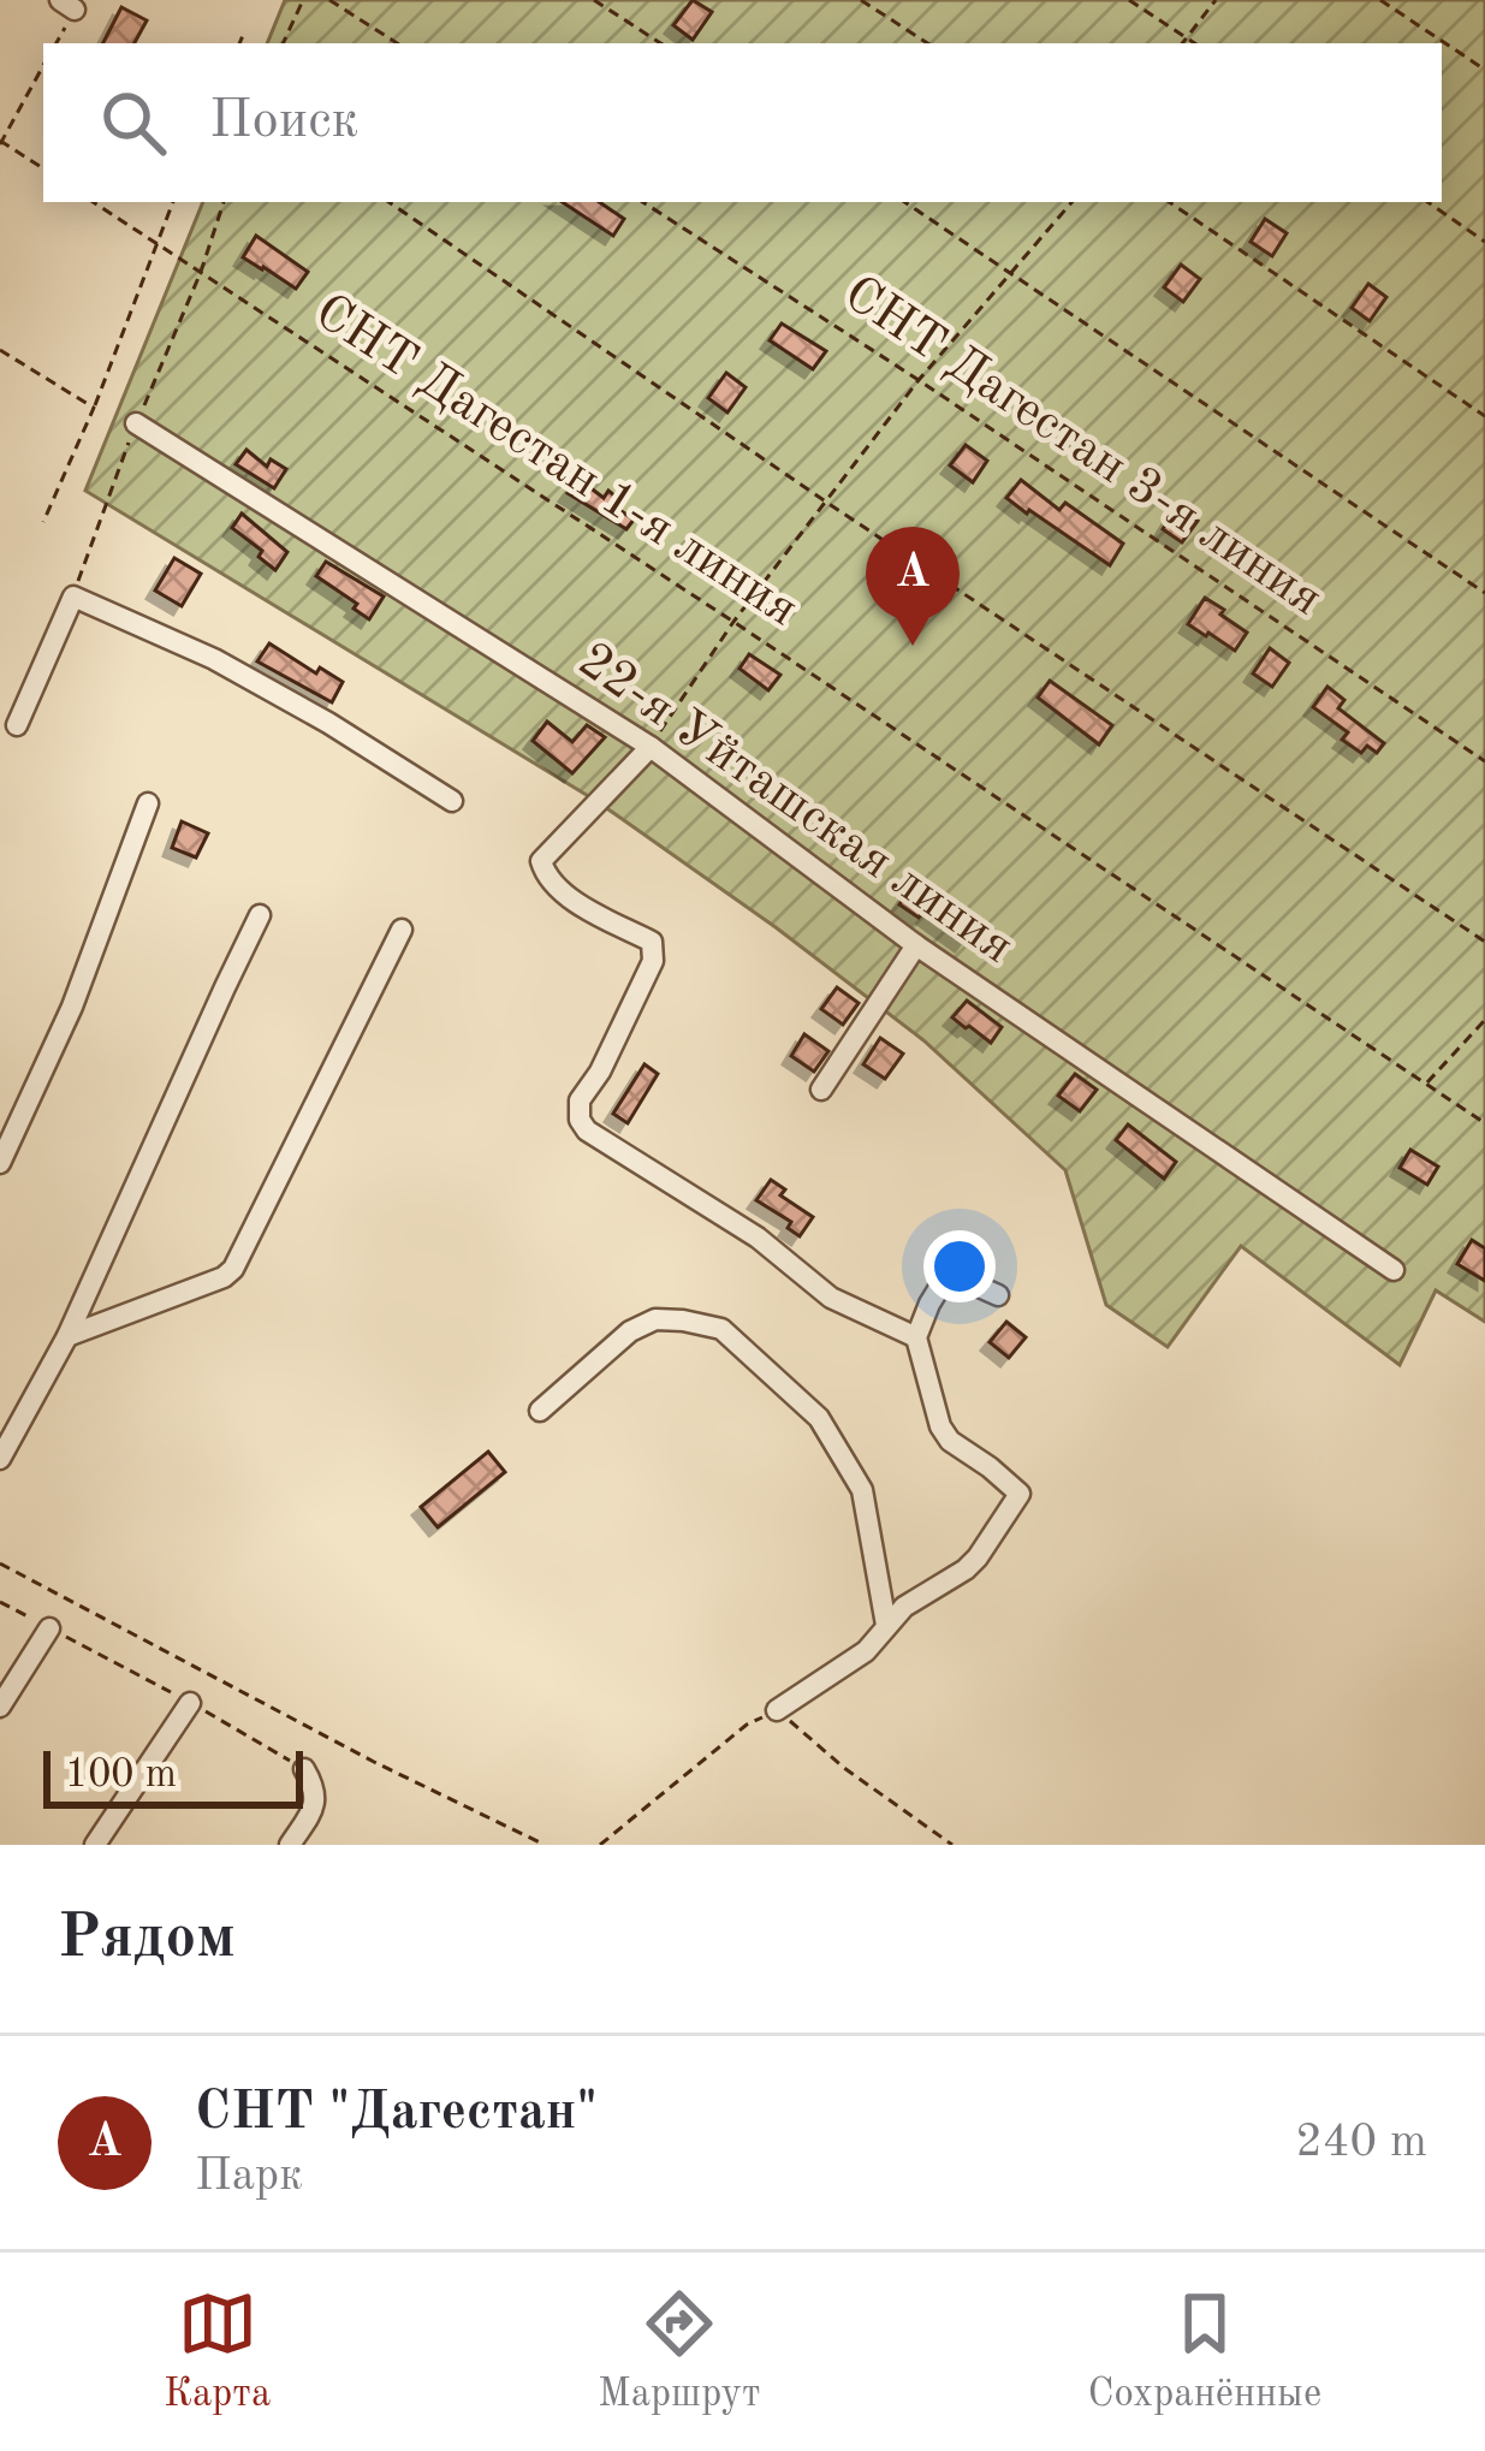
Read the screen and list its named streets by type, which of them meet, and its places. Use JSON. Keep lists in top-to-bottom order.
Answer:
{
  "streets": {
    "street": ["22-я Уйташская линия"],
    "path": ["СНТ Дагестан 3-я линия", "СНТ Дагестан 1-я линия"]
  },
  "scale_bar": "100 m",
  "page": {
    "search": "Поиск",
    "pins": "A",
    "scale": "100 m",
    "heading": "Рядом",
    "list": [
      {
        "mark": "A",
        "name": "СНТ \"Дагестан\"",
        "note": "Парк",
        "value": "240 m"
      }
    ],
    "nav": ["Карта", "Маршрут", "Сохранённые"]
  }
}
